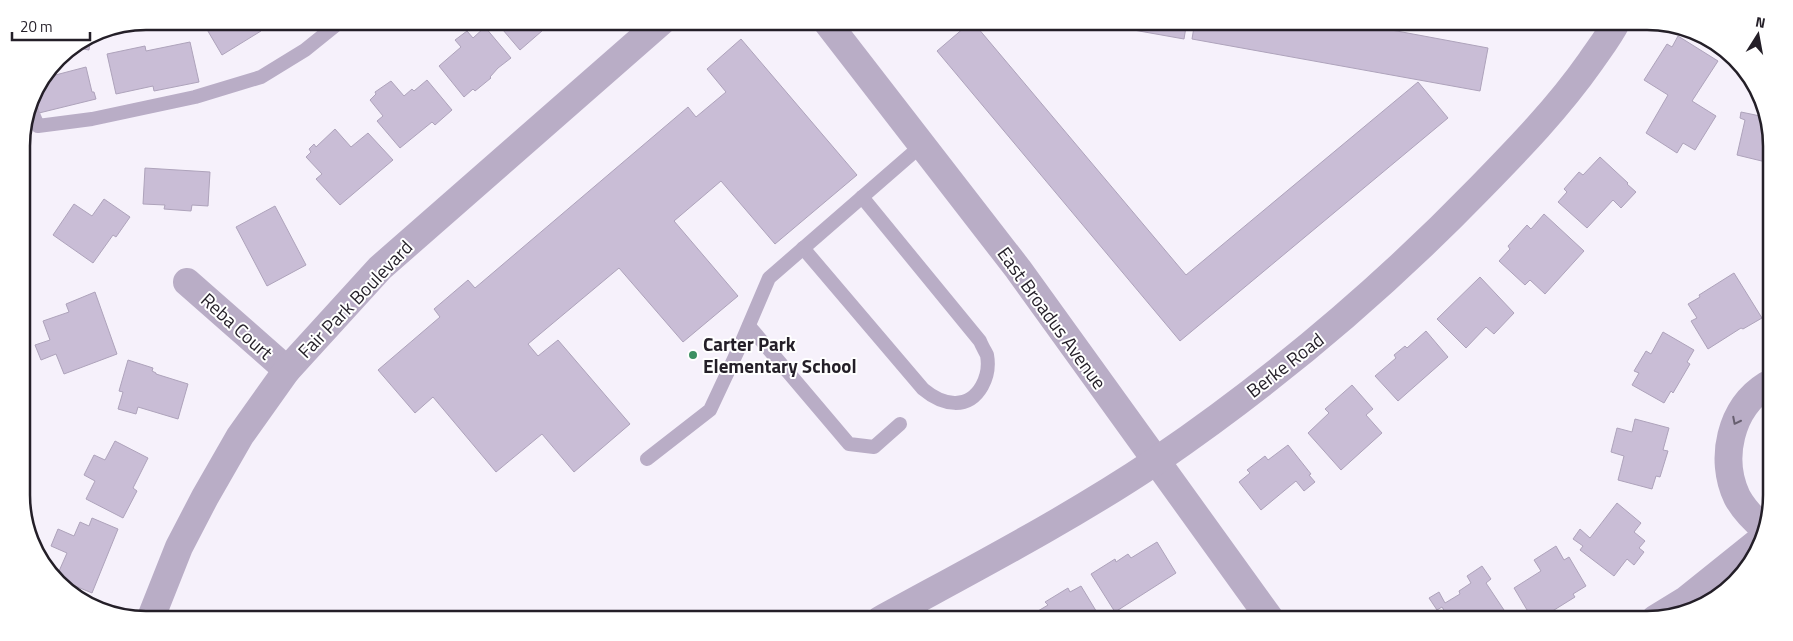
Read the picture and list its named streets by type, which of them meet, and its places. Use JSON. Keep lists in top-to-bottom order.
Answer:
{
  "streets": {
    "street": [
      "Fair Park Boulevard",
      "East Broadus Avenue",
      "Reba Court",
      "Berke Road"
    ]
  },
  "crossings": [
    ["Fair Park Boulevard", "Reba Court"],
    ["East Broadus Avenue", "Berke Road"]
  ],
  "places": ["Carter Park Elementary School"],
  "scale_bar": "20 m",
  "north": "top"
}
